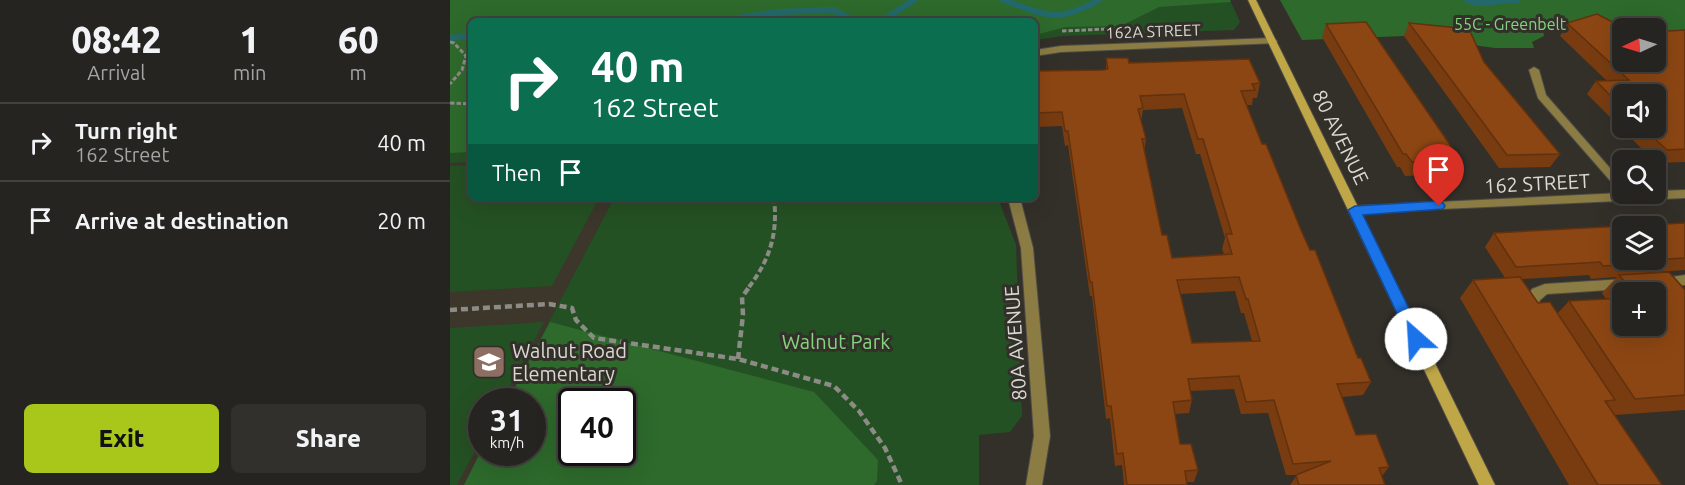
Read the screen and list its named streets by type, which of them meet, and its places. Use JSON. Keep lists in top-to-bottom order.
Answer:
{
  "streets": {
    "street": [
      "162A STREET",
      "80 AVENUE",
      "162 STREET",
      "80A AVENUE"
    ]
  },
  "crossings": [
    ["162A STREET", "80 AVENUE"],
    ["80 AVENUE", "162 STREET"]
  ],
  "parks": ["55C - Greenbelt", "Walnut Park"],
  "places": {
    "school or university": ["Walnut Road Elementary"]
  },
  "north": "left",
  "page": {
    "eta": [
      "08:42",
      "Arrival",
      "1",
      "min",
      "60",
      "m"
    ],
    "map_buttons": "+",
    "turn": ["40 m", "162 Street"],
    "list": [
      {
        "name": "Turn right",
        "note": "162 Street",
        "value": "40 m"
      },
      {
        "name": "Arrive at destination",
        "value": "20 m"
      }
    ],
    "then": "Then",
    "speed": "31 km/h",
    "limit": "40",
    "buttons": ["Exit", "Share"]
  }
}
